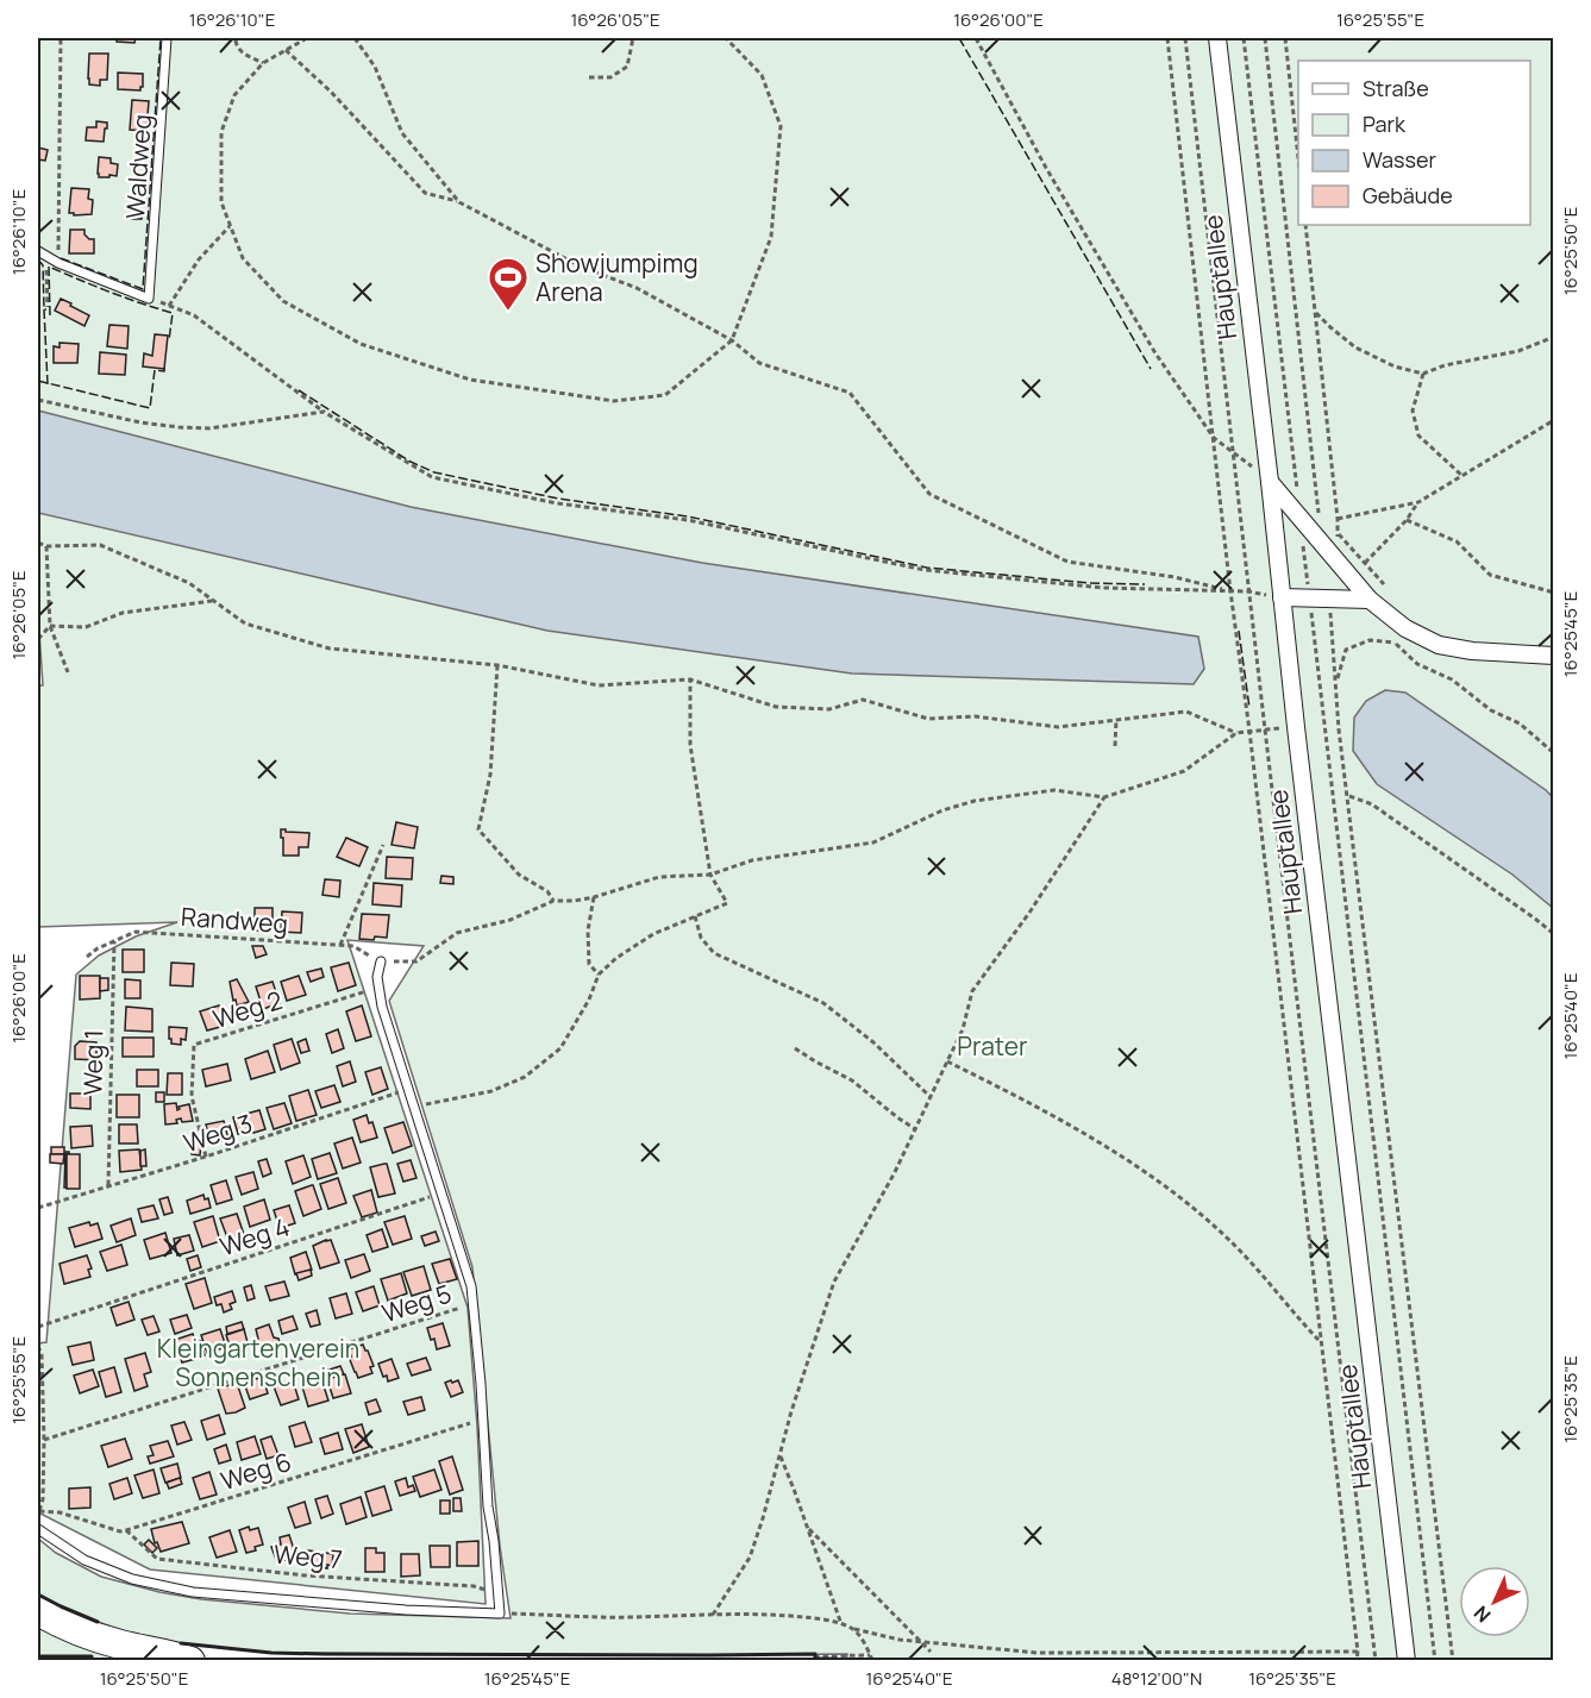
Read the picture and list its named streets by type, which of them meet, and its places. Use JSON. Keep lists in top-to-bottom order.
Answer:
{
  "streets": {
    "street": ["Hauptallee"],
    "lane": ["Waldweg"],
    "path": [
      "Randweg",
      "Weg 2",
      "Weg 1",
      "Weg 3",
      "Weg 4",
      "Weg 5",
      "Weg 6",
      "Weg 7"
    ]
  },
  "crossings": [
    ["Randweg", "Weg 1"],
    ["Weg 2", "Weg 3"],
    ["Weg 1", "Weg 3"],
    ["Weg 6", "Weg 7"]
  ],
  "parks": ["Prater", "Kleingartenverein Sonnenschein"],
  "places": {
    "sports": ["Showjumpimg Arena"]
  },
  "legend": [
    "Straße",
    "Park",
    "Wasser",
    "Gebäude"
  ],
  "north": "bottom left",
  "coordinates": [
    "16°26'10\"E",
    "16°26'05\"E",
    "16°26'00\"E",
    "16°25'55\"E",
    "16°25'50\"E",
    "16°25'45\"E",
    "16°25'40\"E",
    "16°25'35\"E",
    "48°12'00\"N"
  ]
}
